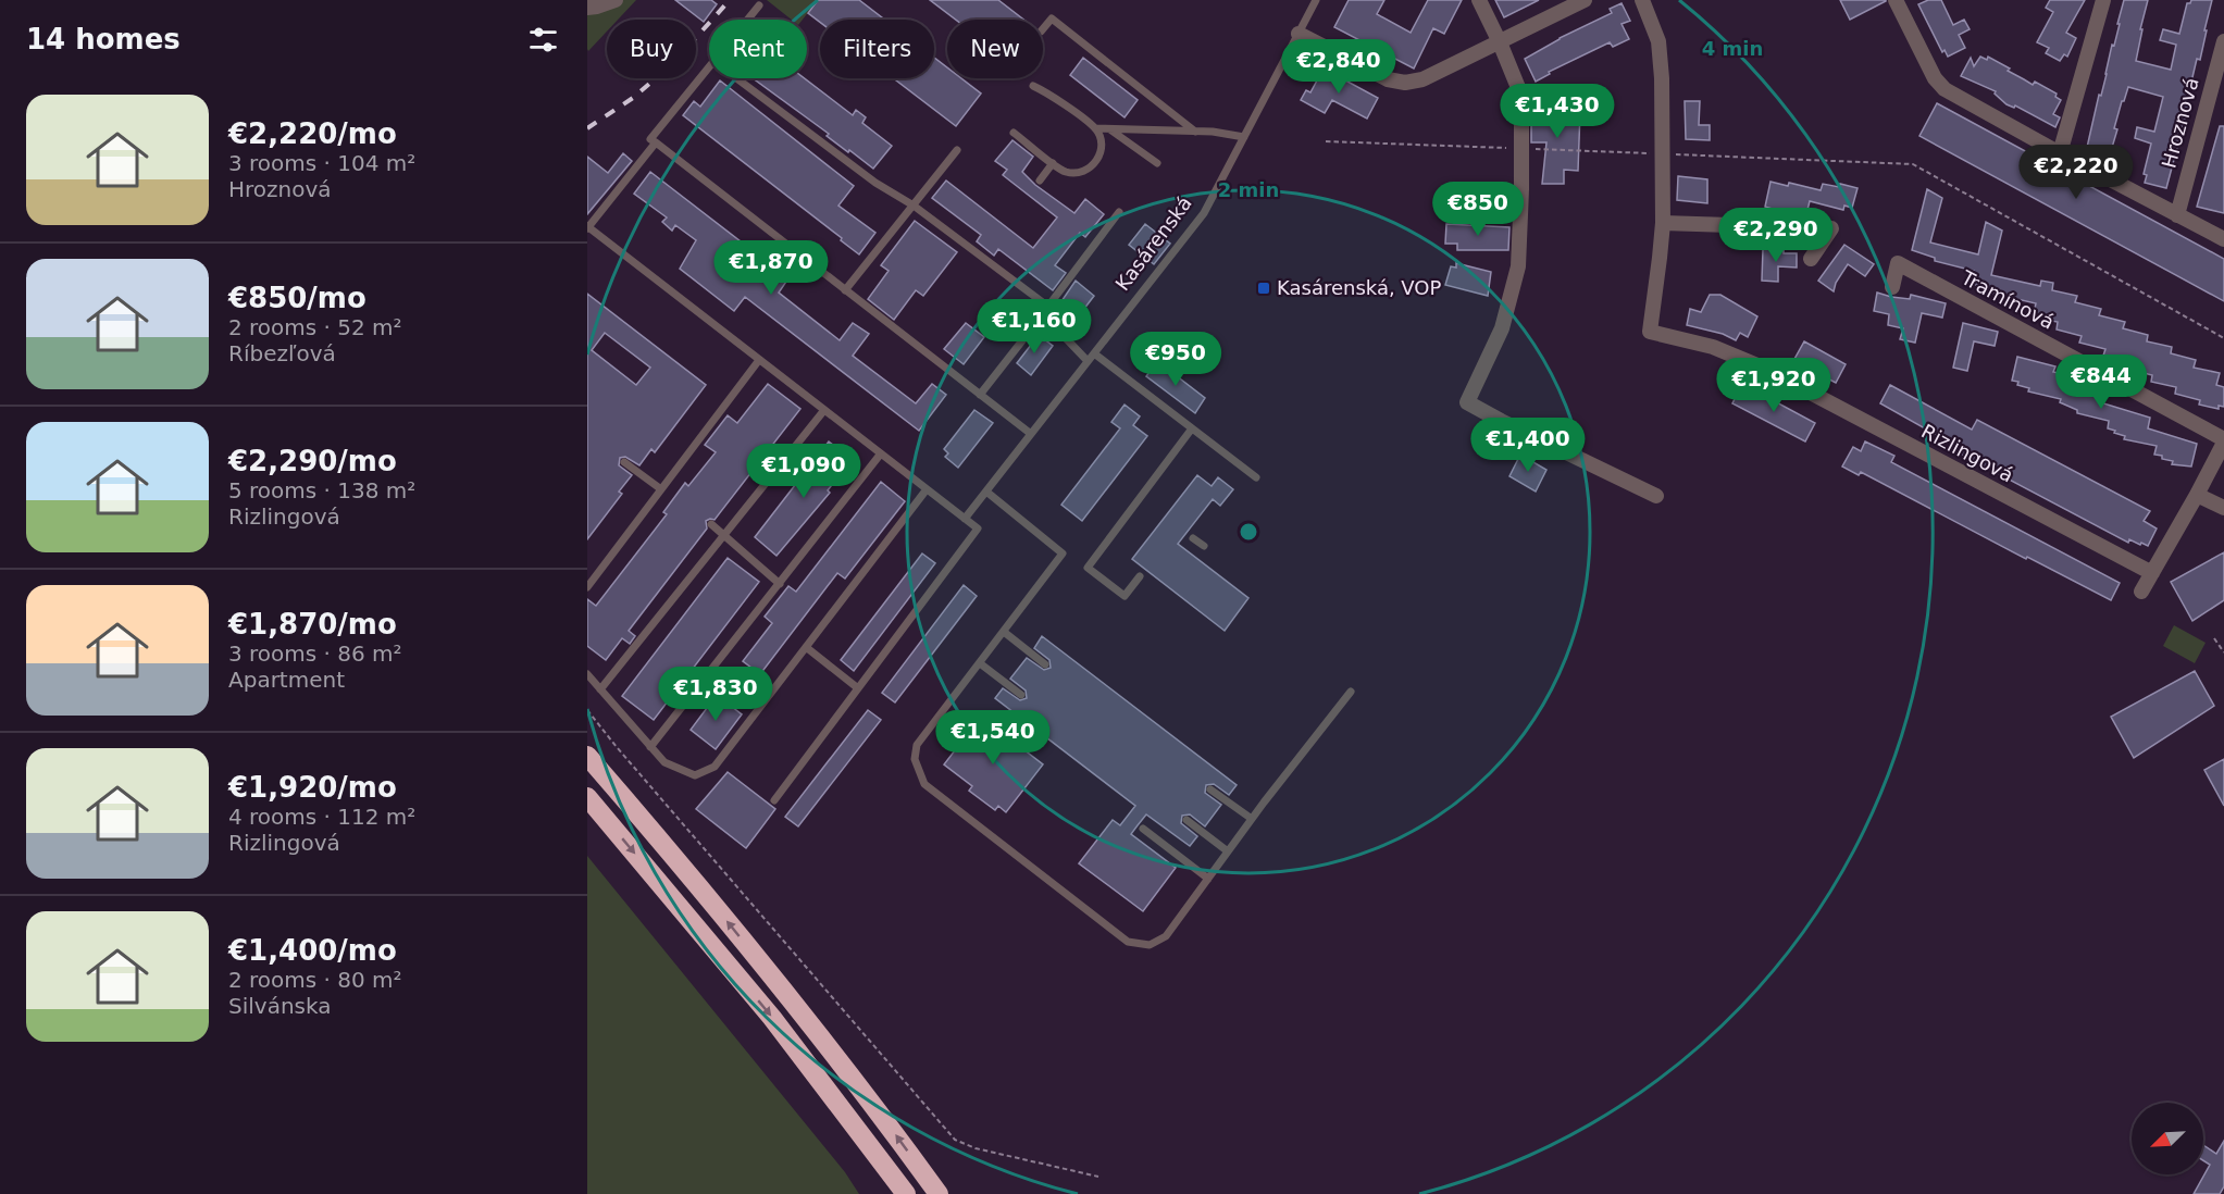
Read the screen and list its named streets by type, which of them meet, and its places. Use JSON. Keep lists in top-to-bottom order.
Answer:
{
  "streets": {
    "street": ["Hroznová", "Tramínová", "Rizlingová"],
    "lane": ["Kasárenská"]
  },
  "places": {
    "transit": ["Kasárenská, VOP"]
  },
  "north": "bottom left",
  "page": {
    "heading": "14 homes",
    "chip": [
      "Buy",
      "Rent",
      "Filters",
      "New"
    ],
    "price": [
      "€2,840",
      "€1,430",
      "€2,220",
      "€850",
      "€2,290",
      "€1,870",
      "€1,160",
      "€950",
      "€844",
      "€1,920",
      "€1,400",
      "€1,090",
      "€1,830",
      "€1,540"
    ],
    "list": [
      {
        "name": "€2,220/mo",
        "note": "3 rooms · 104 m² · Hroznová"
      },
      {
        "name": "€850/mo",
        "note": "2 rooms · 52 m² · Ríbezľová"
      },
      {
        "name": "€2,290/mo",
        "note": "5 rooms · 138 m² · Rizlingová"
      },
      {
        "name": "€1,870/mo",
        "note": "3 rooms · 86 m² · Apartment"
      },
      {
        "name": "€1,920/mo",
        "note": "4 rooms · 112 m² · Rizlingová"
      },
      {
        "name": "€1,400/mo",
        "note": "2 rooms · 80 m² · Silvánska"
      }
    ]
  },
  "rings": ["4 min", "2 min"]
}
